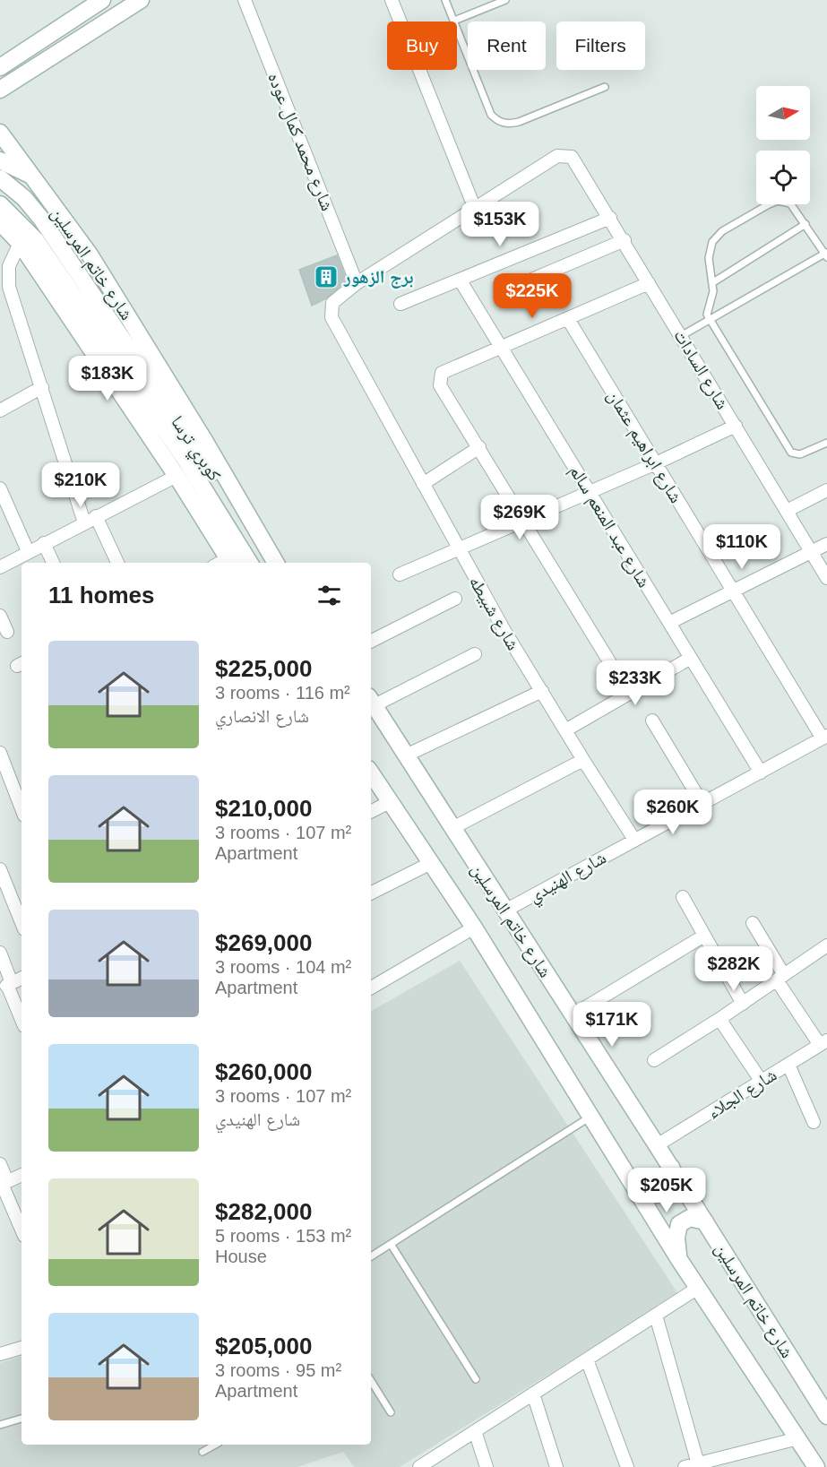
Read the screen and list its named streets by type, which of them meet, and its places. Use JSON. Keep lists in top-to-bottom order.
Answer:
{
  "streets": {
    "main road": ["شارع خاتم المرسلين", "كوبري ترسا"],
    "street": [
      "شارع محمد كمال عوده",
      "شارع السادات",
      "شارع ابراهيم عثمان",
      "شارع عبد المنعم سالم",
      "شارع شبيطه",
      "شارع الهنيدي",
      "شارع الجلاء"
    ]
  },
  "crossings": [
    ["شارع محمد كمال عوده", "شارع شبيطه"],
    ["شارع خاتم المرسلين", "شارع الهنيدي"],
    ["شارع خاتم المرسلين", "شارع الجلاء"],
    ["شارع ابراهيم عثمان", "شارع الهنيدي"],
    ["شارع عبد المنعم سالم", "شارع الهنيدي"],
    ["شارع شبيطه", "شارع الهنيدي"]
  ],
  "places": {
    "building": ["برج الزهور"]
  },
  "north": "right",
  "page": {
    "chip": ["Buy", "Rent", "Filters"],
    "price": [
      "$153K",
      "$225K",
      "$183K",
      "$210K",
      "$269K",
      "$110K",
      "$233K",
      "$260K",
      "$282K",
      "$171K",
      "$205K"
    ],
    "heading": "11 homes",
    "list": [
      {
        "name": "$225,000",
        "note": "3 rooms · 116 m² · شارع الانصاري"
      },
      {
        "name": "$210,000",
        "note": "3 rooms · 107 m² · Apartment"
      },
      {
        "name": "$269,000",
        "note": "3 rooms · 104 m² · Apartment"
      },
      {
        "name": "$260,000",
        "note": "3 rooms · 107 m² · شارع الهنيدي"
      },
      {
        "name": "$282,000",
        "note": "5 rooms · 153 m² · House"
      },
      {
        "name": "$205,000",
        "note": "3 rooms · 95 m² · Apartment"
      }
    ]
  }
}
